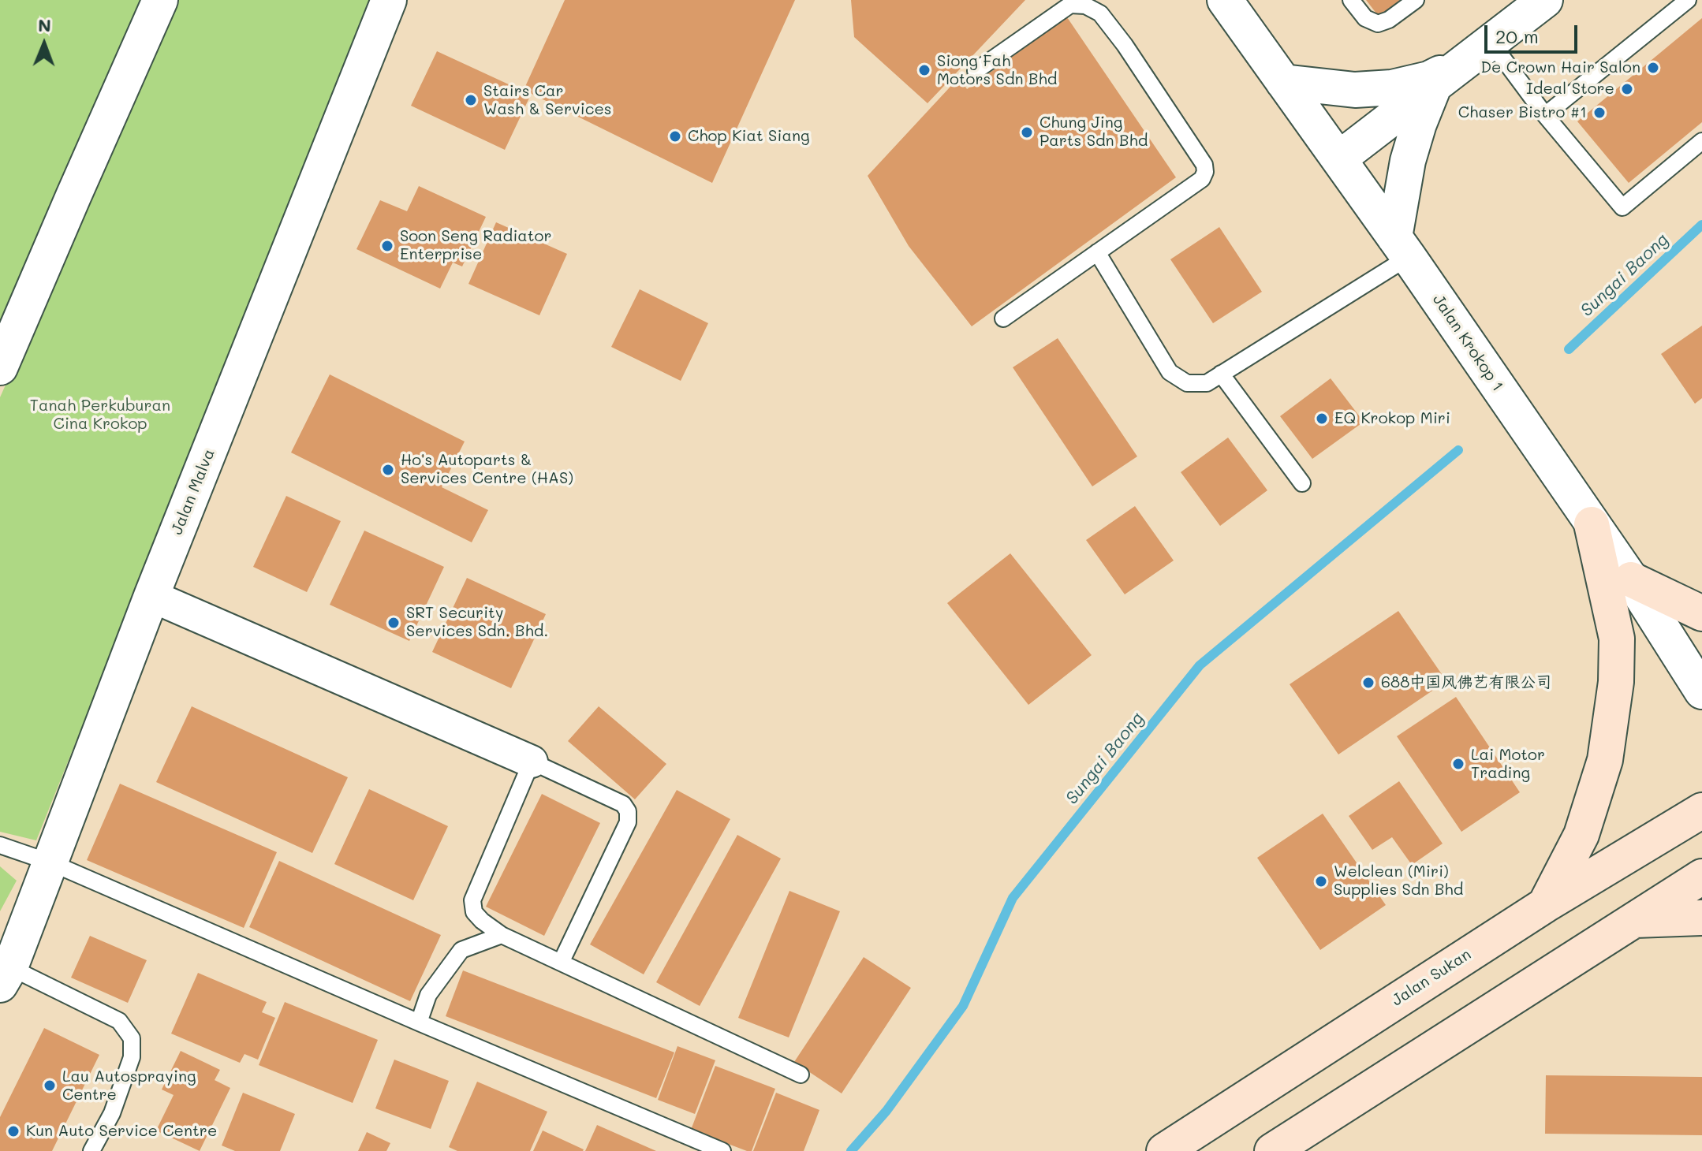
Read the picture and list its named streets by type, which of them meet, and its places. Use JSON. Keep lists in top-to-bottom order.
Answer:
{
  "streets": {
    "main road": ["Jalan Sukan"],
    "street": ["Jalan Krokop 1", "Jalan Malva"]
  },
  "water": ["Sungai Baong"],
  "parks": ["Tanah Perkuburan Cina Krokop"],
  "places": [
    "De Crown Hair Salon",
    "Siong Fah Motors Sdn Bhd",
    "Ideal Store",
    "Stairs Car Wash & Services",
    "Chaser Bistro #1",
    "Chung Jing Parts Sdn Bhd",
    "Chop Kiat Siang",
    "Soon Seng Radiator Enterprise",
    "EQ Krokop Miri",
    "Ho's Autoparts & Services Centre (HAS)",
    "SRT Security Services Sdn. Bhd.",
    "688中国风佛艺有限公司",
    "Lai Motor Trading",
    "Welclean (Miri) Supplies Sdn Bhd",
    "Lau Autospraying Centre",
    "Kun Auto Service Centre"
  ],
  "scale_bar": "20 m",
  "north": "top"
}
